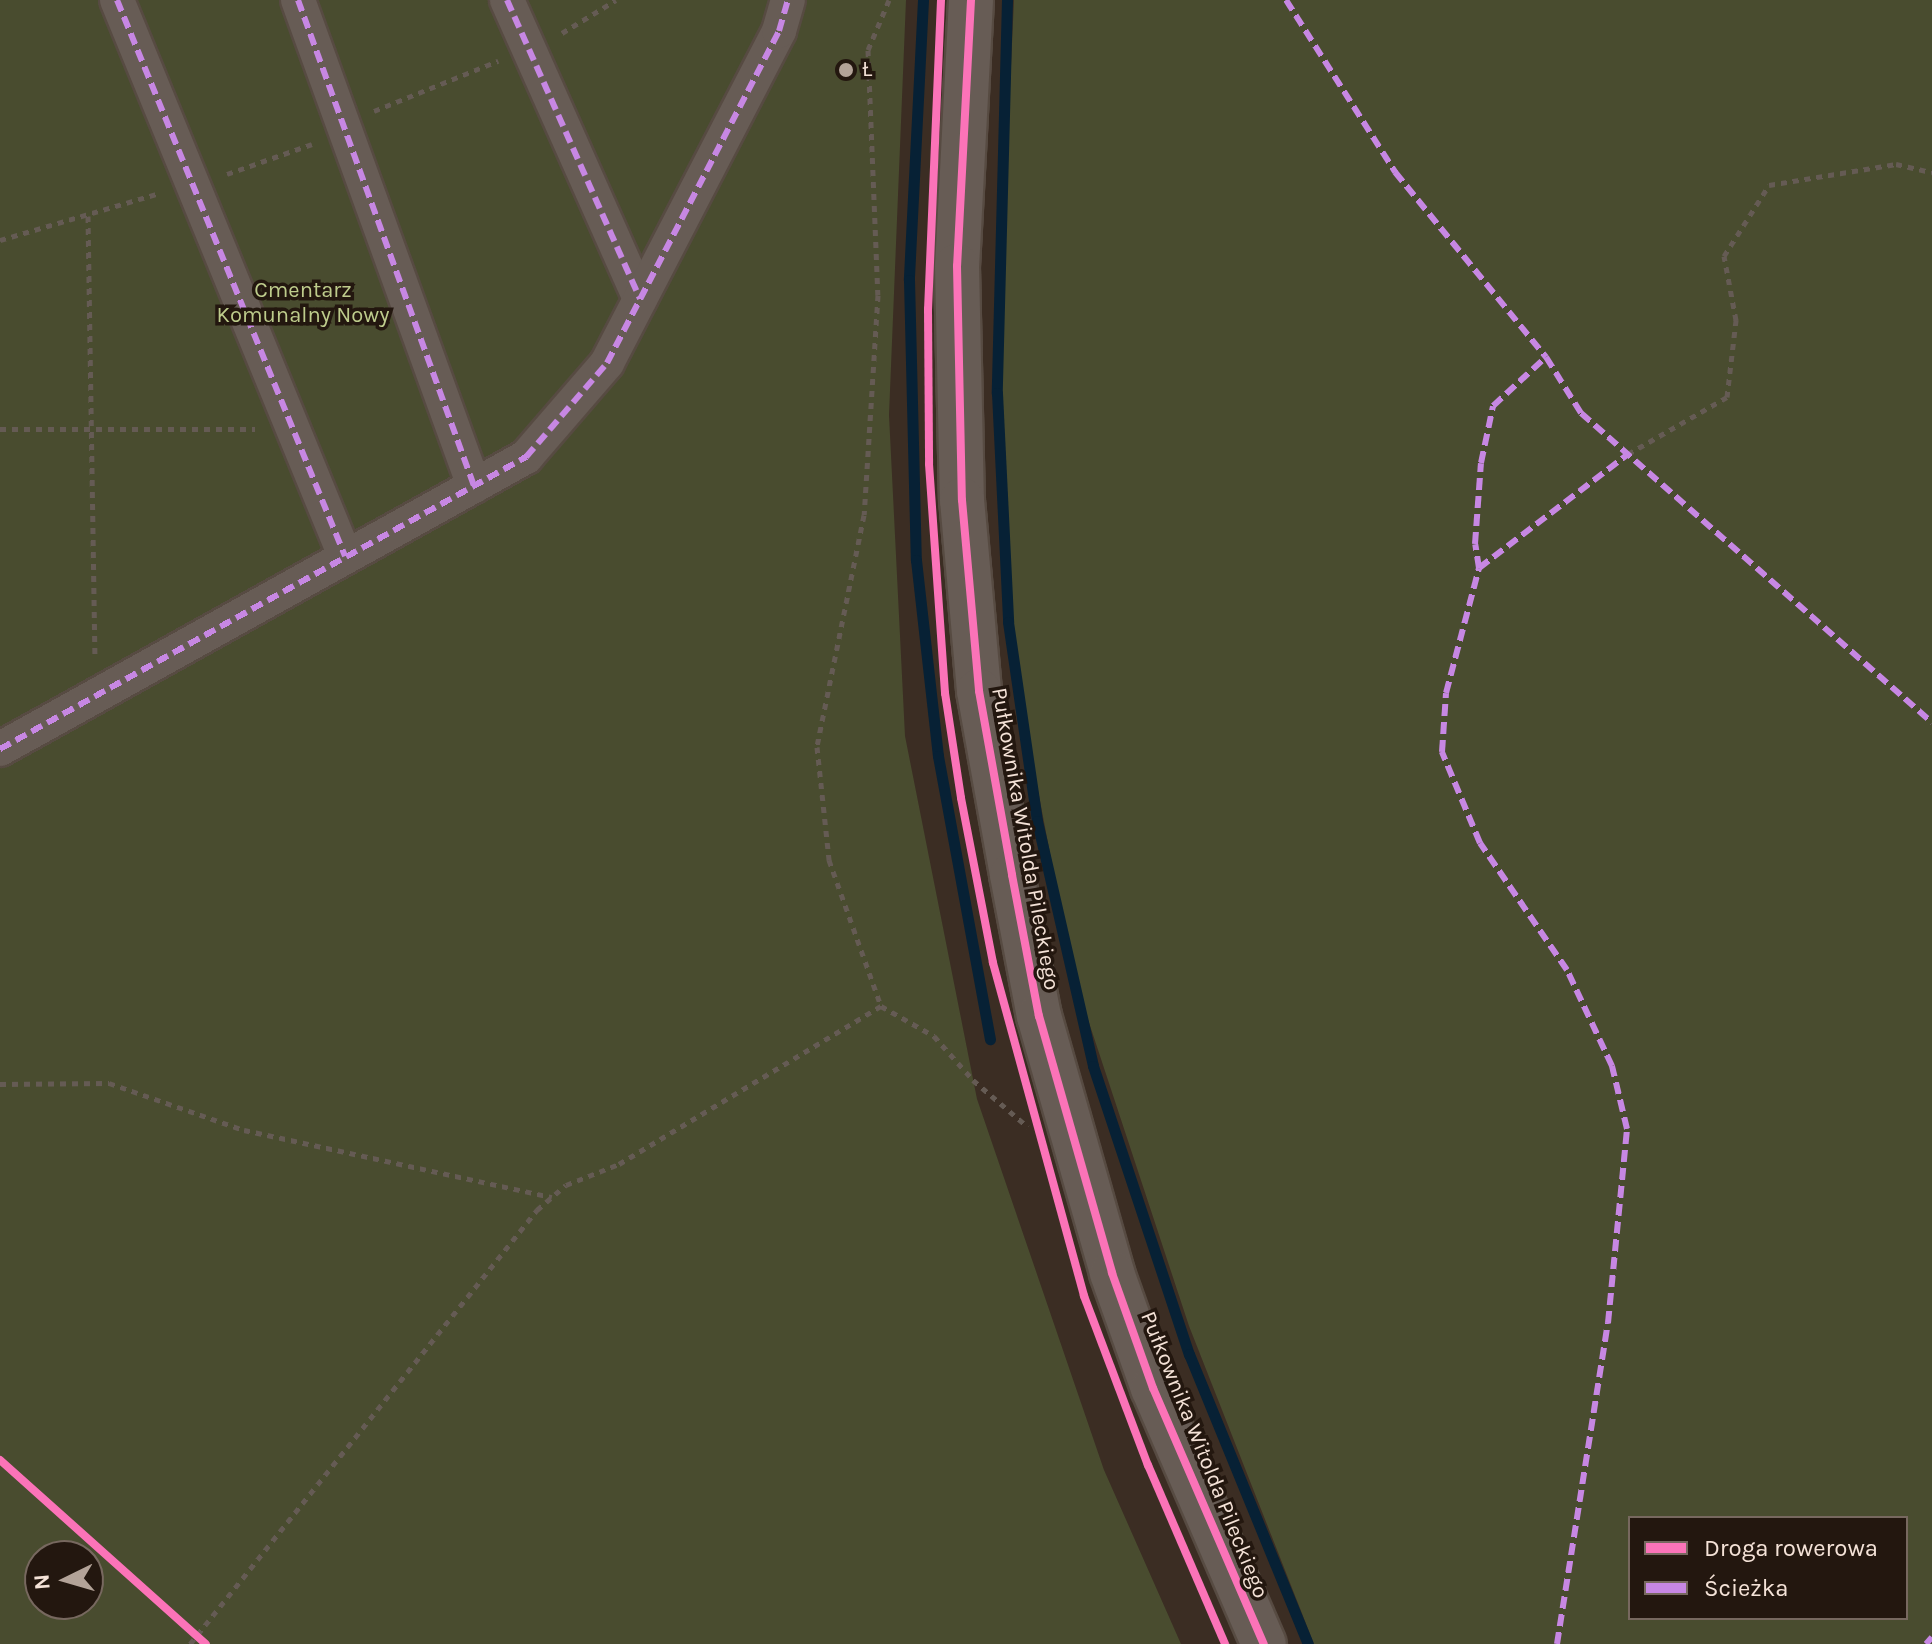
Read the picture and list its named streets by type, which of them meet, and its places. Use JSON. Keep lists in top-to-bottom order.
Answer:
{
  "streets": {
    "street": ["Pułkownika Witolda Pileckiego"]
  },
  "parks": ["Cmentarz Komunalny Nowy"],
  "places": ["Ł"],
  "legend": ["Droga rowerowa", "Ścieżka"],
  "north": "left"
}
